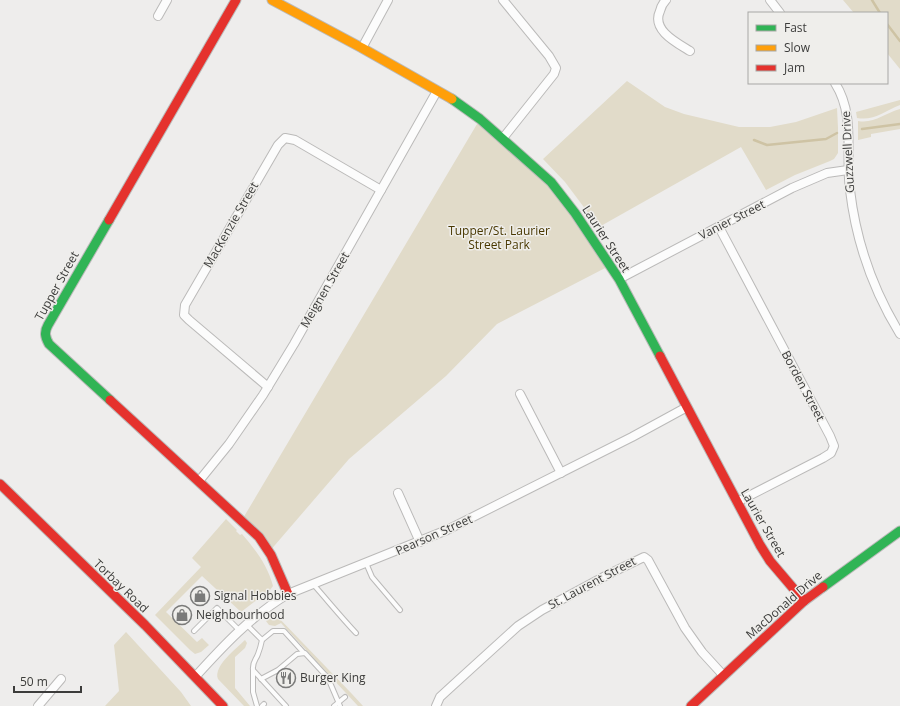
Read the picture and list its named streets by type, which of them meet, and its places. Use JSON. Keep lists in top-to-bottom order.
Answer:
{
  "streets": {
    "street": [
      "Guzzwell Drive",
      "Vanier Street",
      "MacKenzie Street",
      "Laurier Street",
      "Tupper Street",
      "Meignen Street",
      "Borden Street",
      "Pearson Street",
      "St. Laurent Street",
      "Torbay Road",
      "MacDonald Drive"
    ]
  },
  "crossings": [
    ["Guzzwell Drive", "Vanier Street"],
    ["Vanier Street", "Laurier Street"],
    ["Vanier Street", "Borden Street"],
    ["MacKenzie Street", "Meignen Street"],
    ["Laurier Street", "Meignen Street"],
    ["Laurier Street", "Borden Street"],
    ["Laurier Street", "Pearson Street"],
    ["Laurier Street", "MacDonald Drive"],
    ["Tupper Street", "Meignen Street"],
    ["Tupper Street", "Pearson Street"],
    ["Pearson Street", "Torbay Road"],
    ["St. Laurent Street", "MacDonald Drive"]
  ],
  "parks": ["Tupper/St. Laurier Street Park"],
  "places": {
    "shop": ["Signal Hobbies", "Neighbourhood"],
    "restaurant": ["Burger King"]
  },
  "legend": ["Fast", "Slow", "Jam"],
  "scale_bar": "50 m"
}
